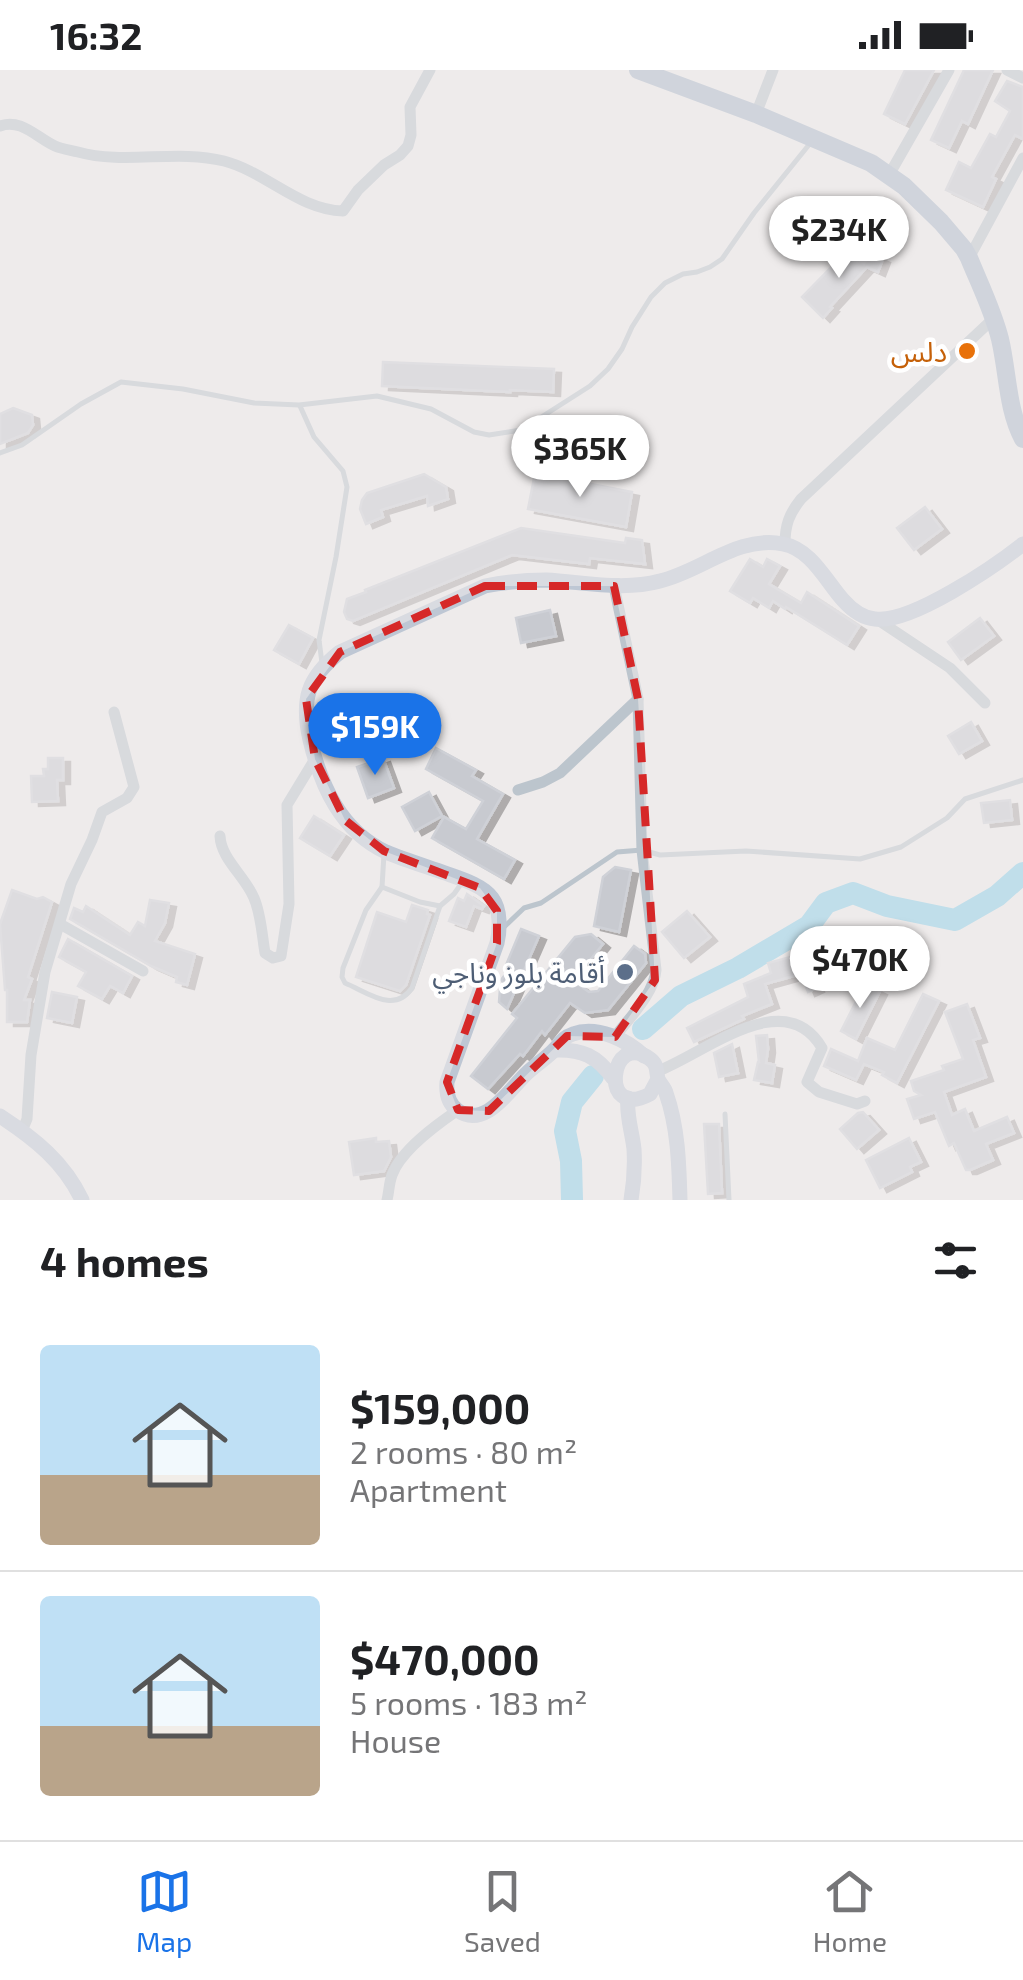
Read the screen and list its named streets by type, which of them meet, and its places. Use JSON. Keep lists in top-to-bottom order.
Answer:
{
  "places": ["دلس", "أقامة بلوز وناجي"],
  "page": {
    "status": "16:32",
    "price": [
      "$234K",
      "$365K",
      "$159K",
      "$470K"
    ],
    "heading": "4 homes",
    "list": [
      {
        "name": "$159,000",
        "note": "2 rooms · 80 m² · Apartment"
      },
      {
        "name": "$470,000",
        "note": "5 rooms · 183 m² · House"
      }
    ],
    "tabs": ["Map", "Saved", "Home"]
  }
}
